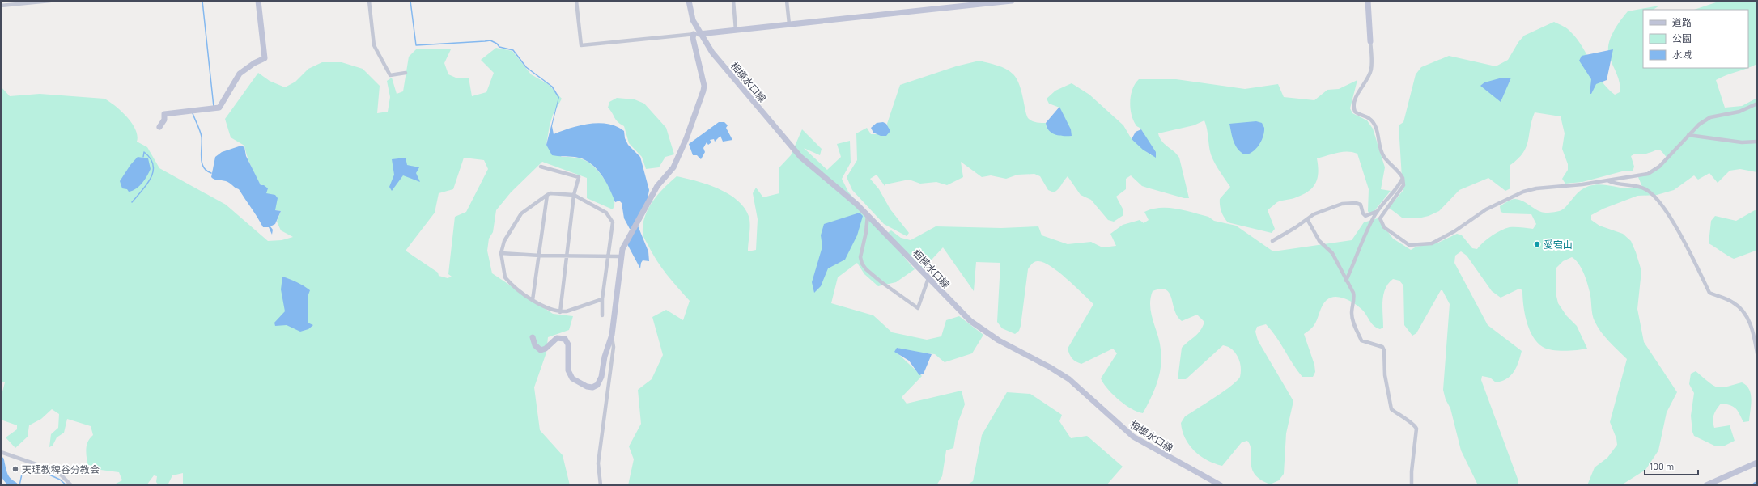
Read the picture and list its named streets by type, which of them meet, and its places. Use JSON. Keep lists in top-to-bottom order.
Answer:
{
  "streets": {
    "main road": ["相模水口線"]
  },
  "places": ["愛宕山", "天理教稗谷分教会"],
  "legend": ["道路", "公園", "水域"],
  "scale_bar": "100 m"
}
